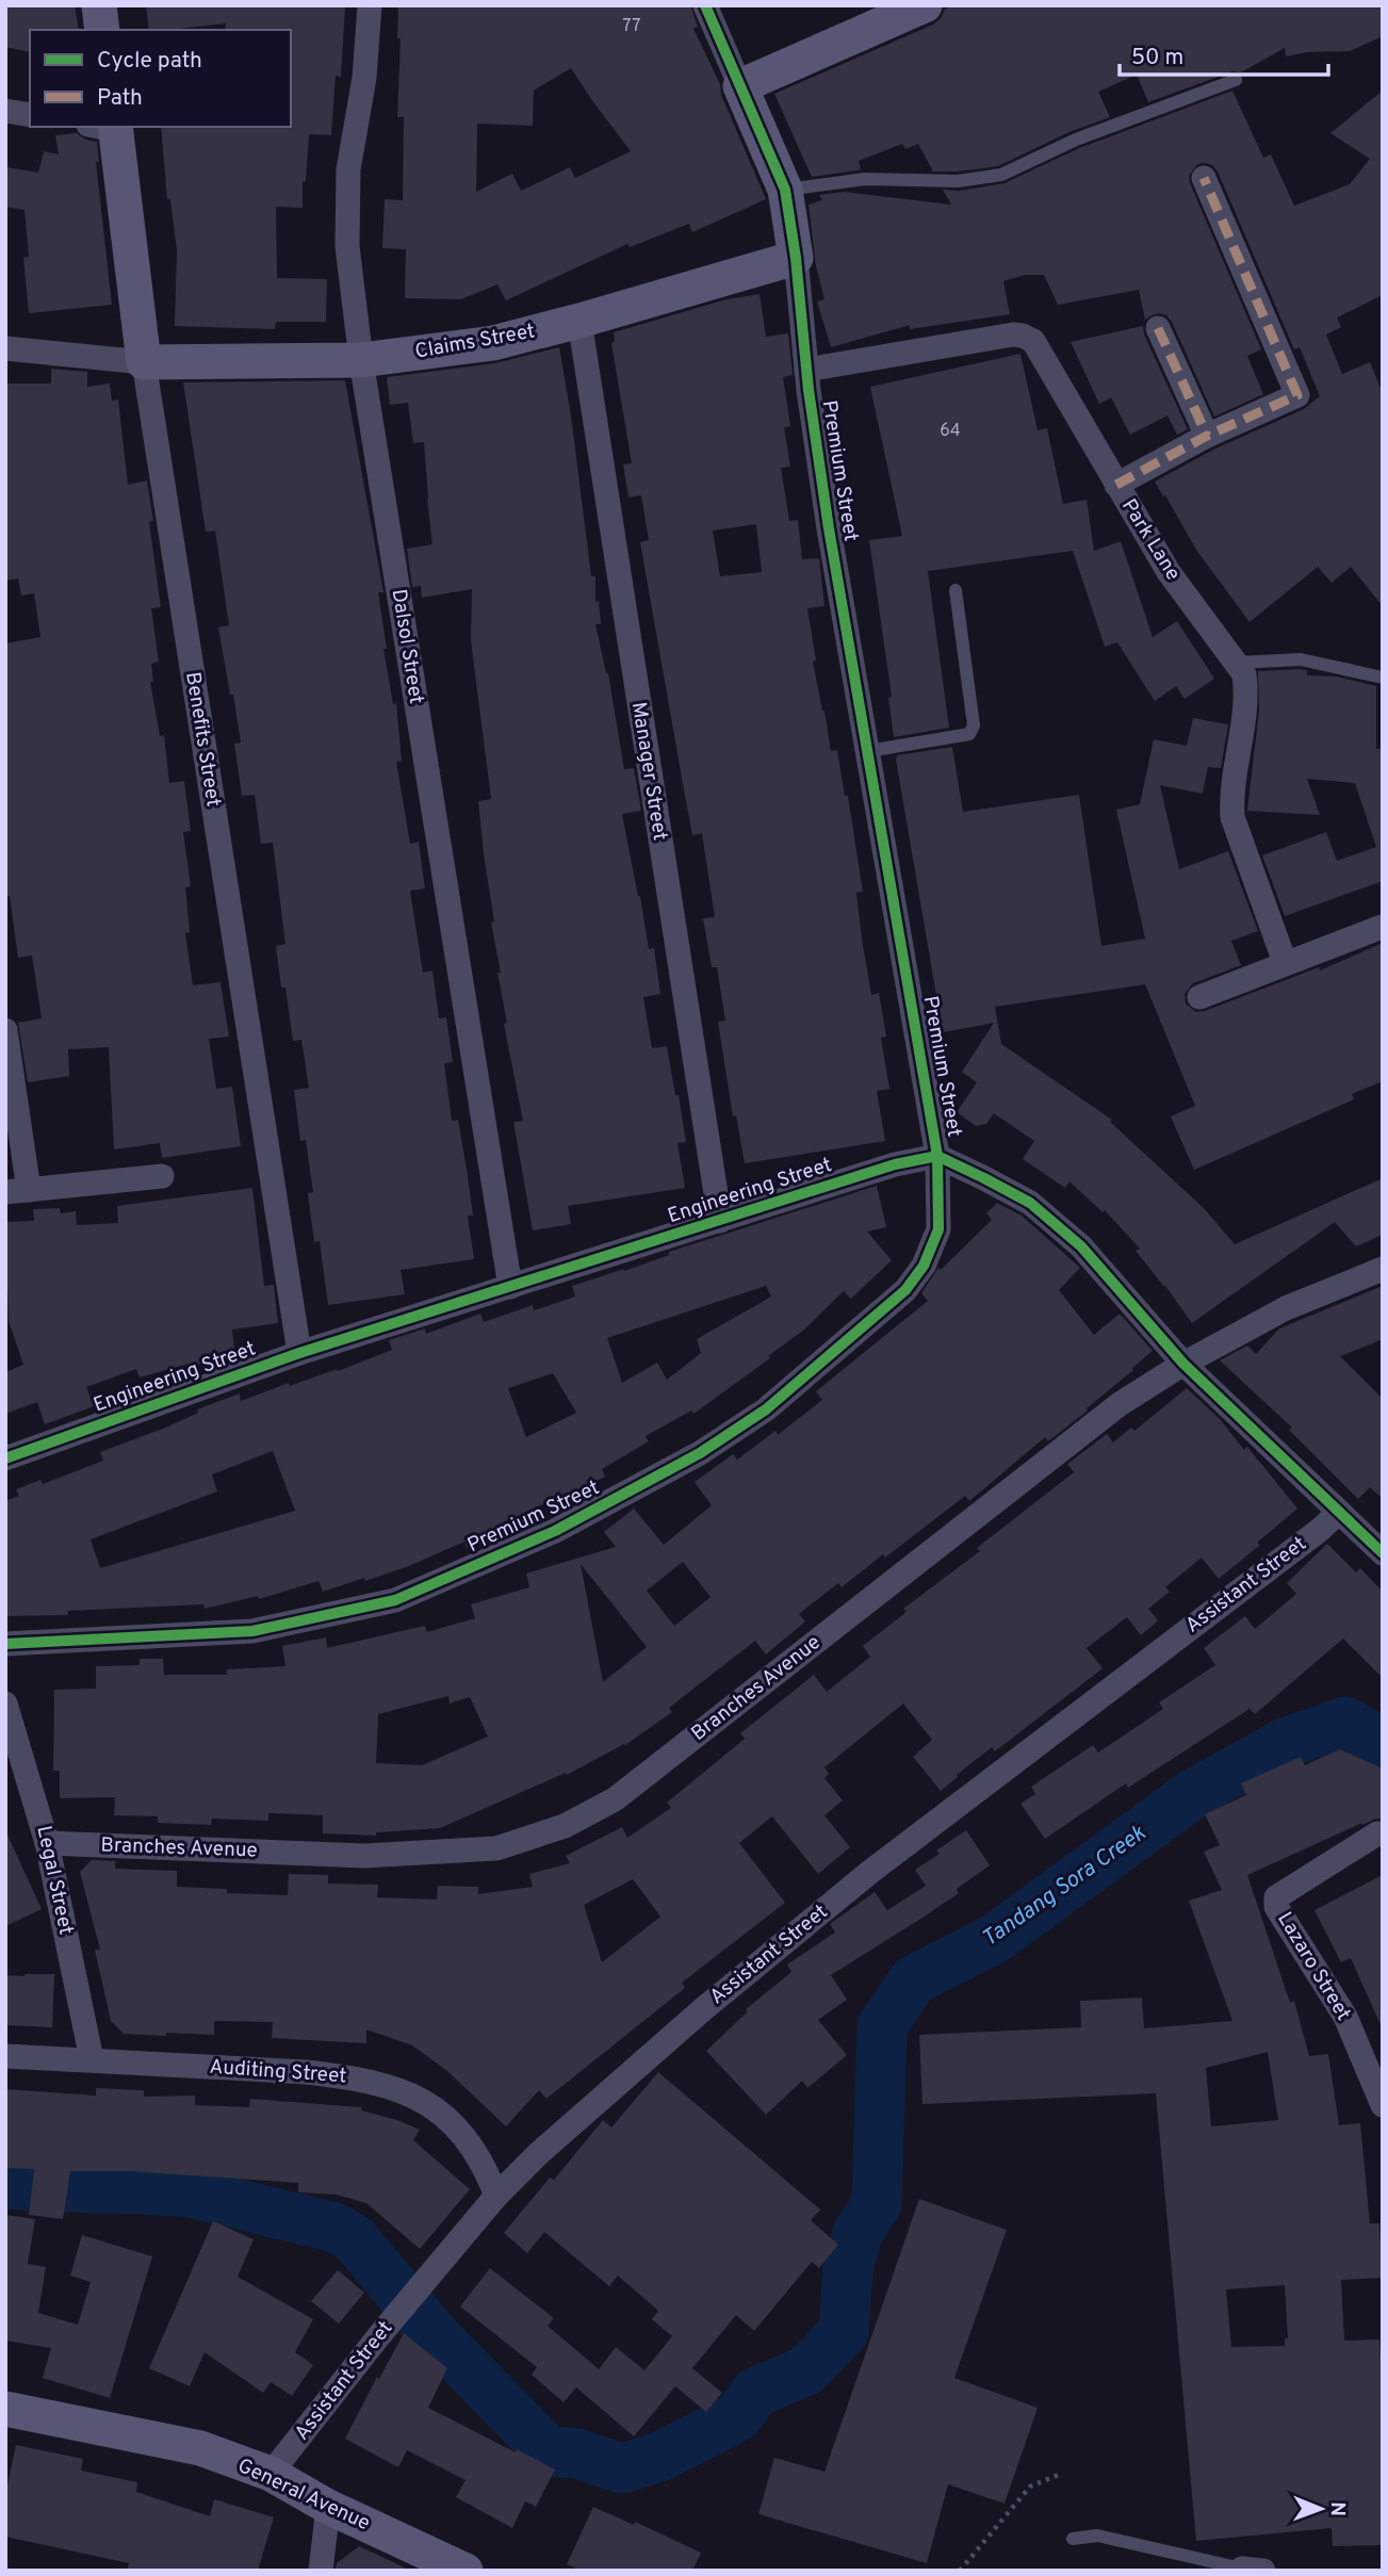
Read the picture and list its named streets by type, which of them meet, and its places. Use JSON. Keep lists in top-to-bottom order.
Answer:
{
  "streets": {
    "street": [
      "Claims Street",
      "Premium Street",
      "Park Lane",
      "Dalsol Street",
      "Benefits Street",
      "Manager Street",
      "Engineering Street",
      "Assistant Street",
      "Branches Avenue",
      "Legal Street",
      "Lazaro Street",
      "Auditing Street",
      "General Avenue"
    ]
  },
  "crossings": [
    ["Claims Street", "Premium Street"],
    ["Claims Street", "Dalsol Street"],
    ["Claims Street", "Benefits Street"],
    ["Claims Street", "Manager Street"],
    ["Premium Street", "Park Lane"],
    ["Premium Street", "Engineering Street"],
    ["Dalsol Street", "Engineering Street"],
    ["Benefits Street", "Engineering Street"],
    ["Manager Street", "Engineering Street"],
    ["Assistant Street", "Auditing Street"],
    ["Assistant Street", "General Avenue"],
    ["Branches Avenue", "Legal Street"],
    ["Legal Street", "Auditing Street"]
  ],
  "water": ["Tandang Sora Creek"],
  "house_numbers": ["77", "64"],
  "legend": ["Cycle path", "Path"],
  "scale_bar": "50 m",
  "north": "right"
}
